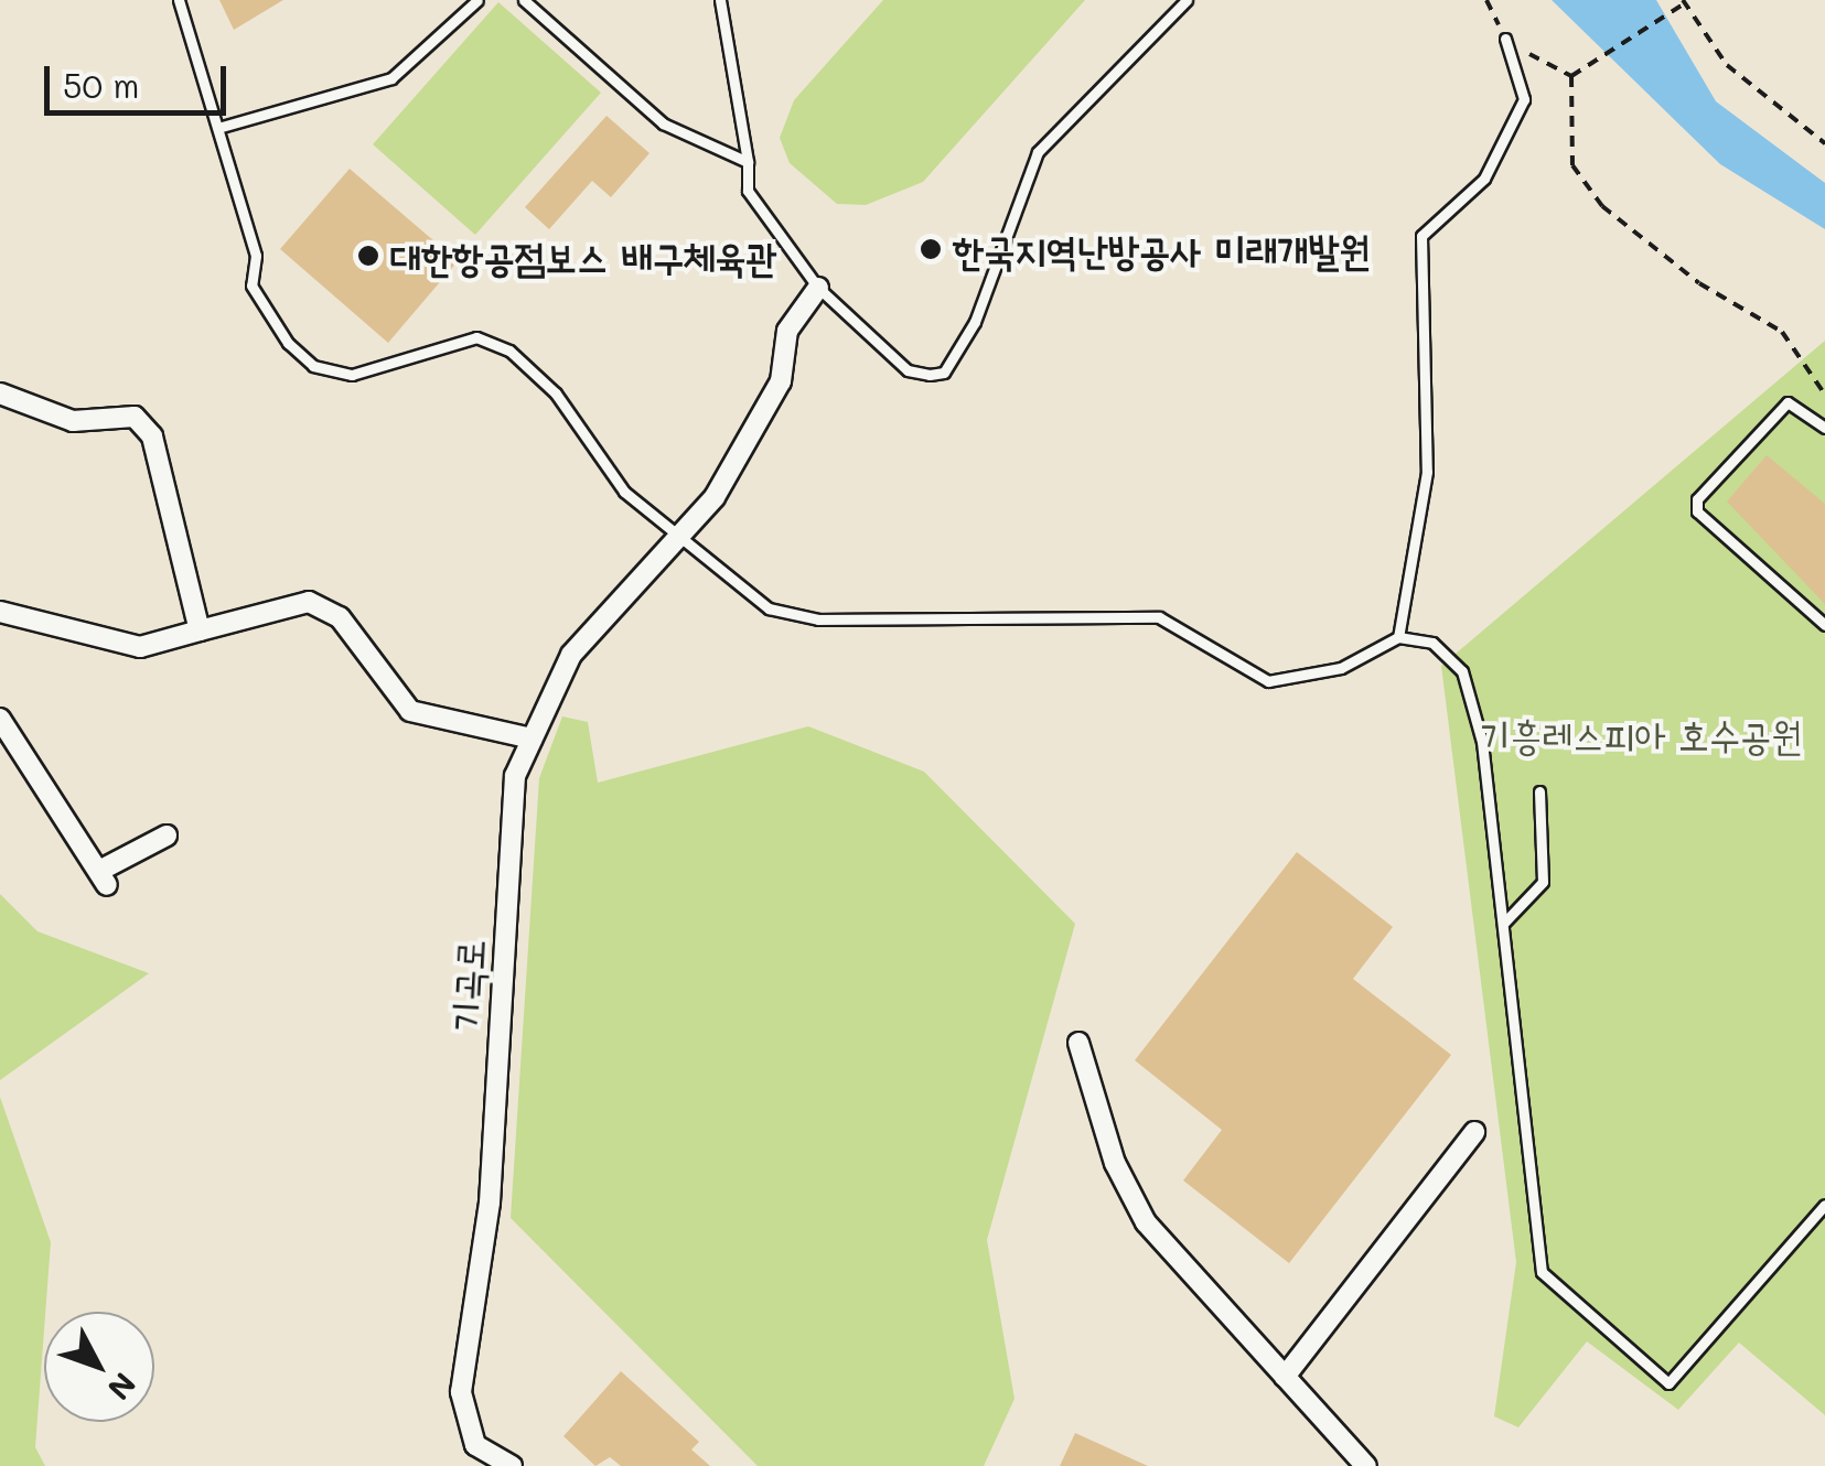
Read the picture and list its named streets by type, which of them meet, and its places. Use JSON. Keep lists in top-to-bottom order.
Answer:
{
  "streets": {
    "street": ["기곡로"]
  },
  "parks": ["기흥레스피아 호수공원"],
  "places": ["한국지역난방공사 미래개발원", "대한항공점보스 배구체육관"],
  "scale_bar": "50 m",
  "north": "bottom right"
}
